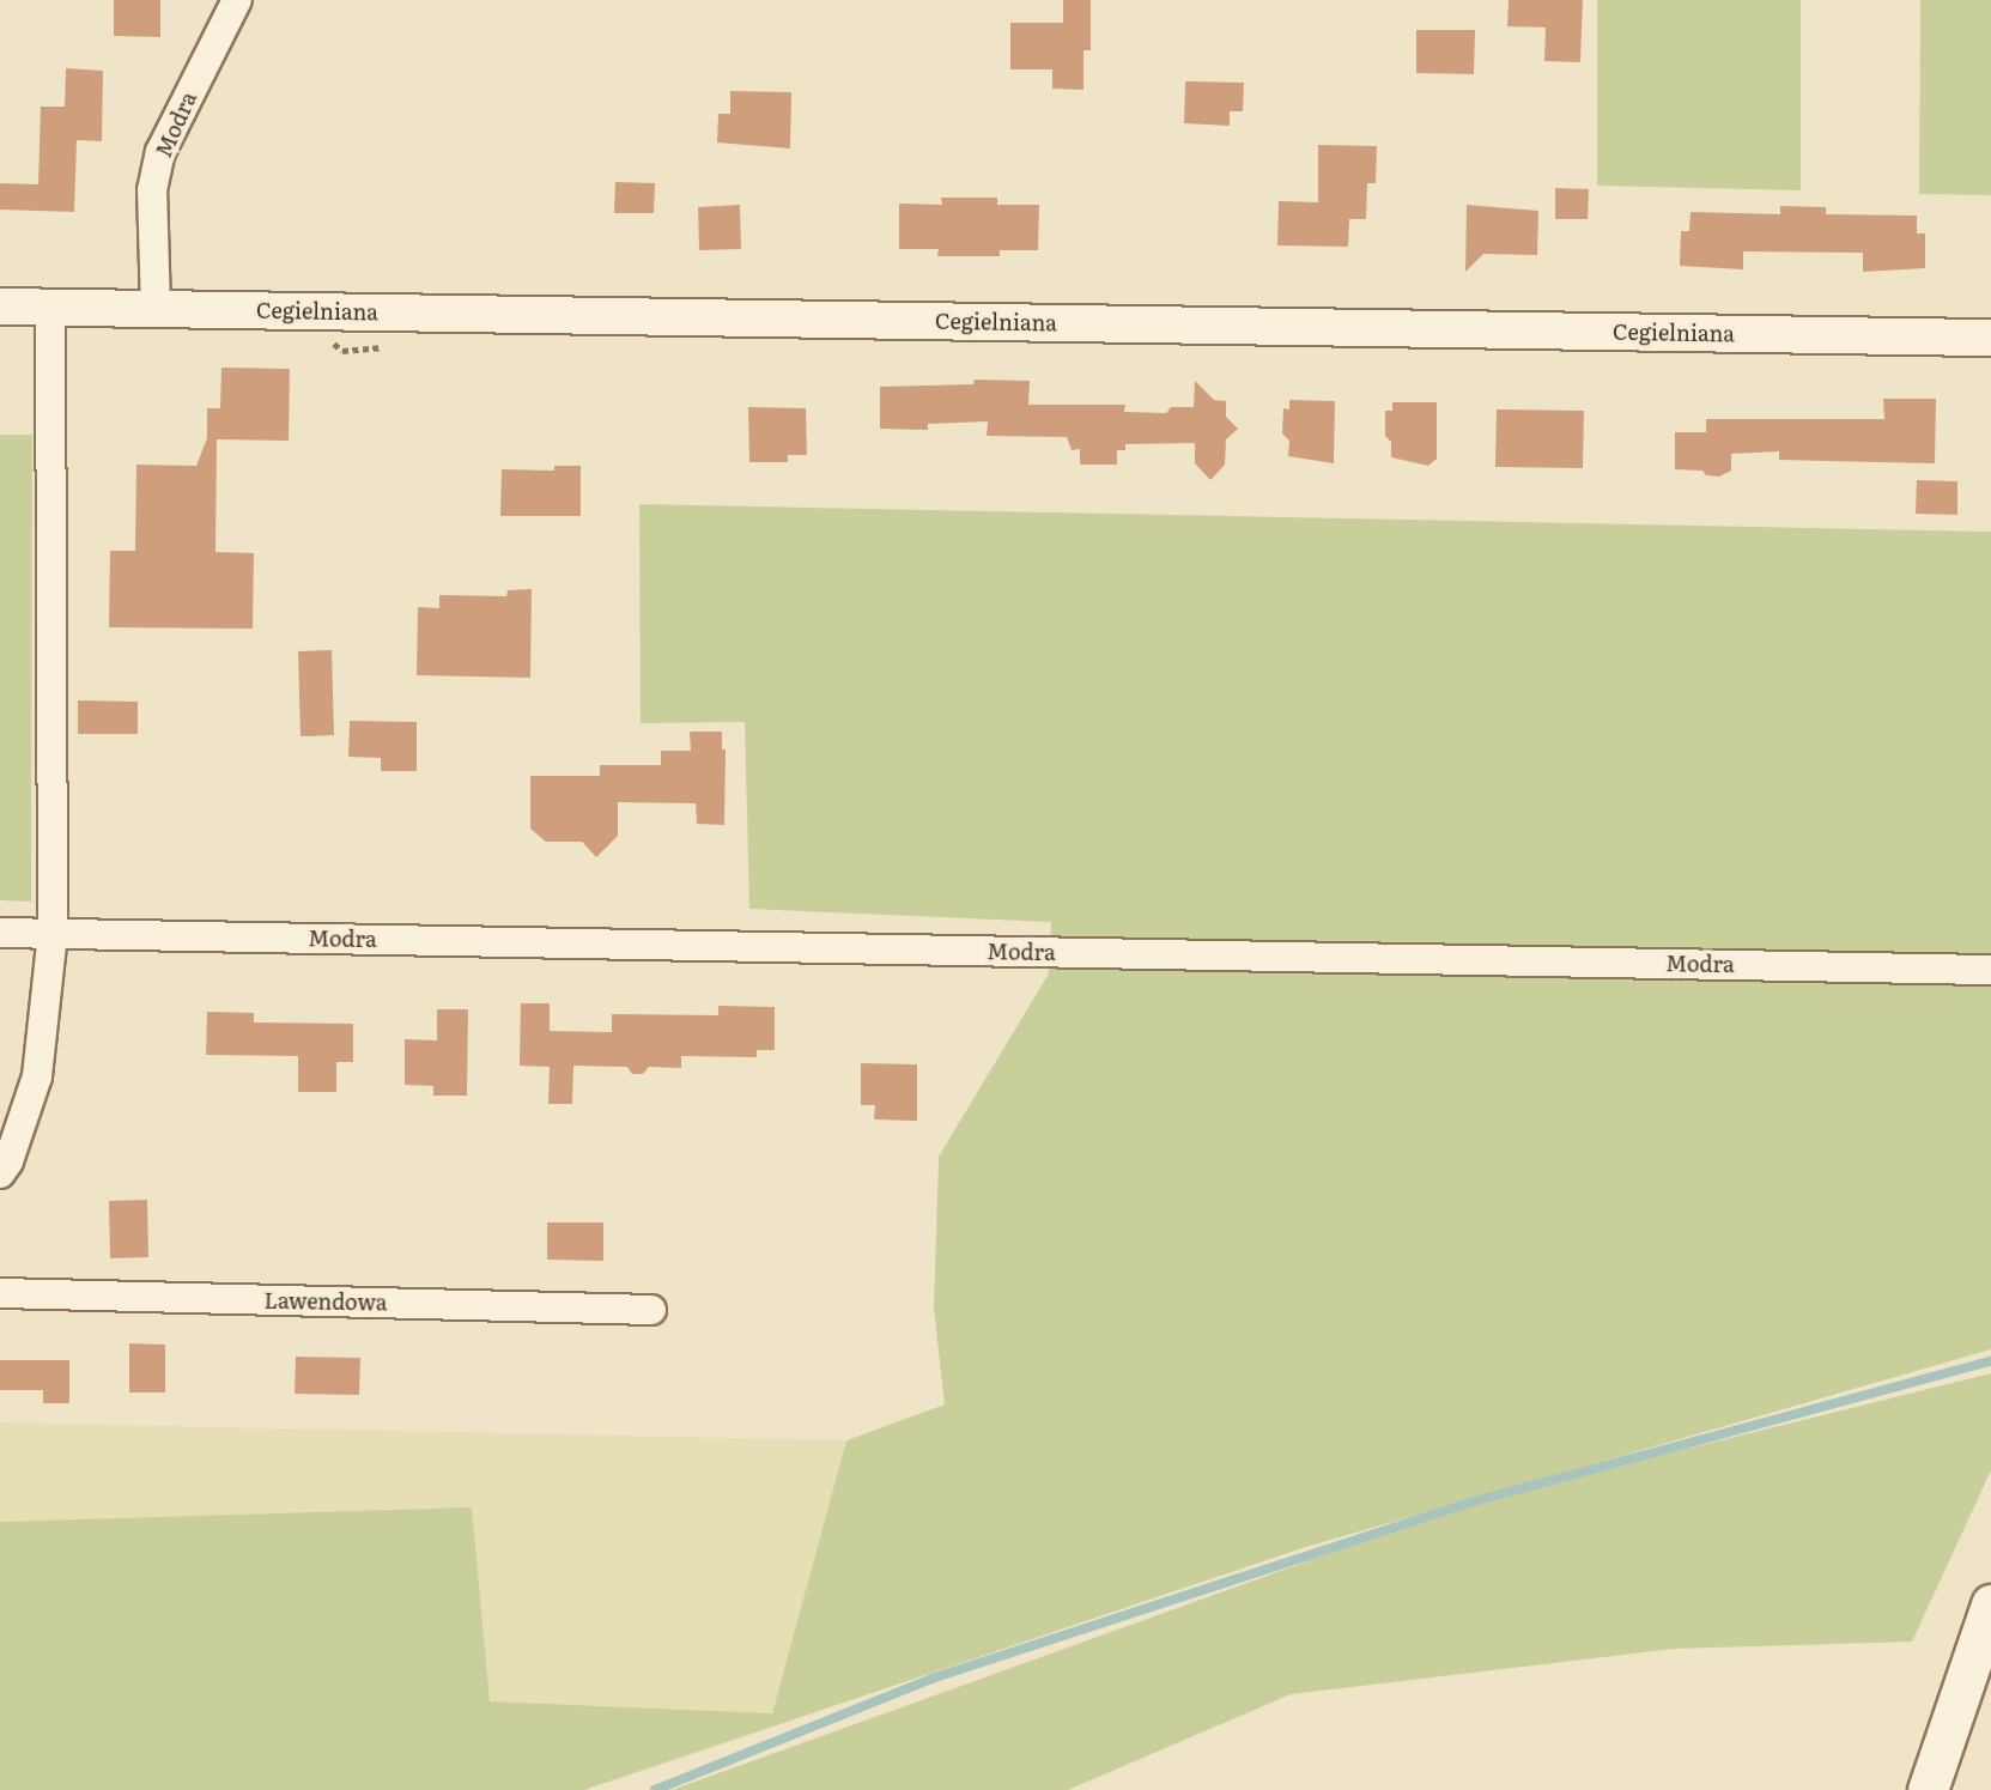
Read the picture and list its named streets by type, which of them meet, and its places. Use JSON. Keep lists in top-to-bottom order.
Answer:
{
  "streets": {
    "street": ["Modra", "Cegielniana", "Lawendowa"]
  },
  "crossings": [
    ["Modra", "Cegielniana"]
  ]
}
